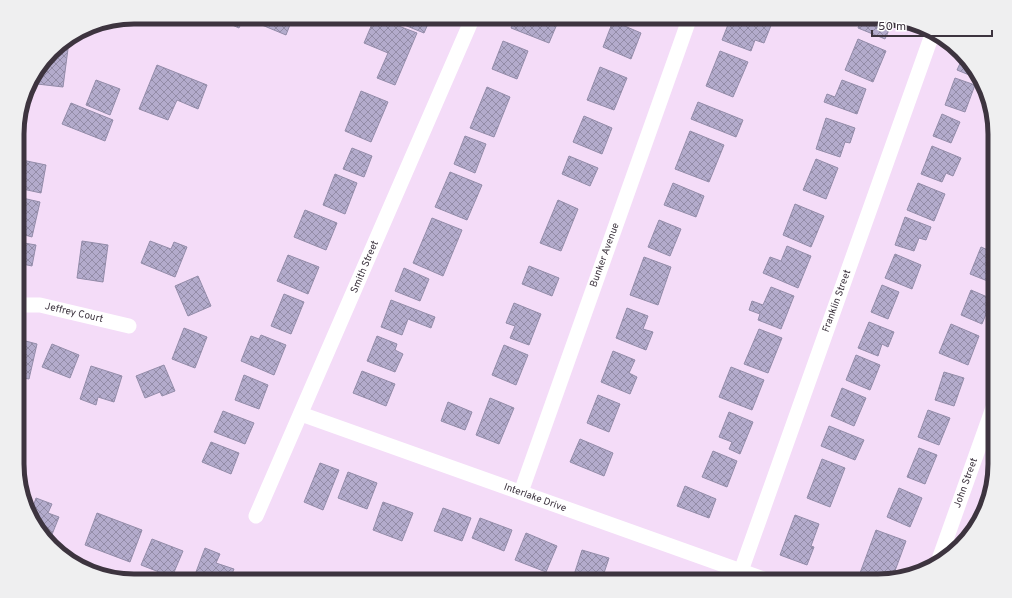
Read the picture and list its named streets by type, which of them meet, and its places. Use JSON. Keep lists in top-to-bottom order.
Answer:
{
  "streets": {
    "street": [
      "Bunker Avenue",
      "Smith Street",
      "Franklin Street",
      "Jeffrey Court",
      "John Street",
      "Interlake Drive"
    ]
  },
  "crossings": [
    ["Bunker Avenue", "Interlake Drive"],
    ["Smith Street", "Interlake Drive"],
    ["Franklin Street", "Interlake Drive"]
  ],
  "scale_bar": "50 m"
}
